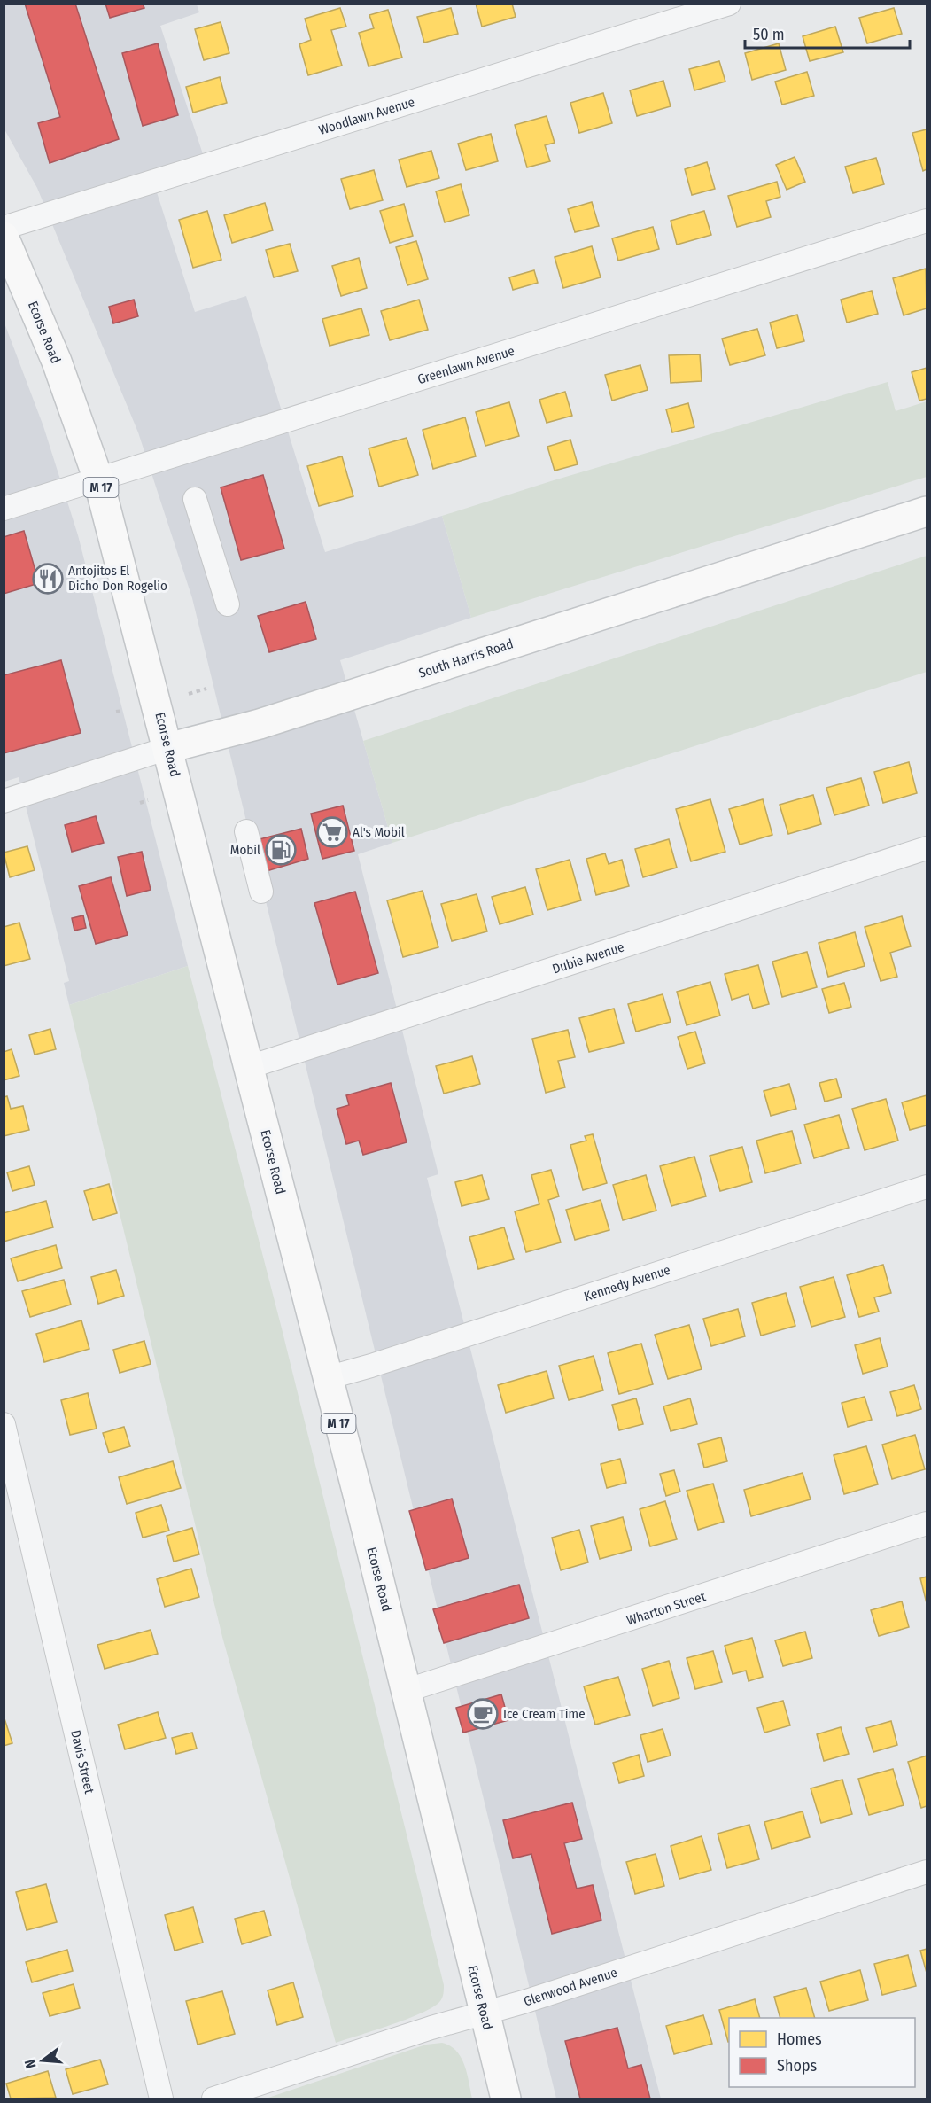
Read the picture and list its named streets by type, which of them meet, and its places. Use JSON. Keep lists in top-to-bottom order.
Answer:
{
  "streets": {
    "main road": ["Ecorse Road", "M 17", "South Harris Road"],
    "street": [
      "Woodlawn Avenue",
      "Greenlawn Avenue",
      "Dubie Avenue",
      "Kennedy Avenue",
      "Wharton Street",
      "Davis Street",
      "Glenwood Avenue"
    ]
  },
  "crossings": [
    ["Ecorse Road", "Greenlawn Avenue"],
    ["Ecorse Road", "South Harris Road"],
    ["Ecorse Road", "Dubie Avenue"],
    ["Ecorse Road", "Kennedy Avenue"],
    ["Ecorse Road", "Wharton Street"],
    ["Ecorse Road", "Glenwood Avenue"]
  ],
  "places": {
    "restaurant": ["Antojitos El Dicho Don Rogelio"],
    "supermarket": ["Al's Mobil"],
    "fuel station": ["Mobil"],
    "cafe": ["Ice Cream Time"]
  },
  "legend": ["Homes", "Shops"],
  "scale_bar": "50 m",
  "north": "left"
}
